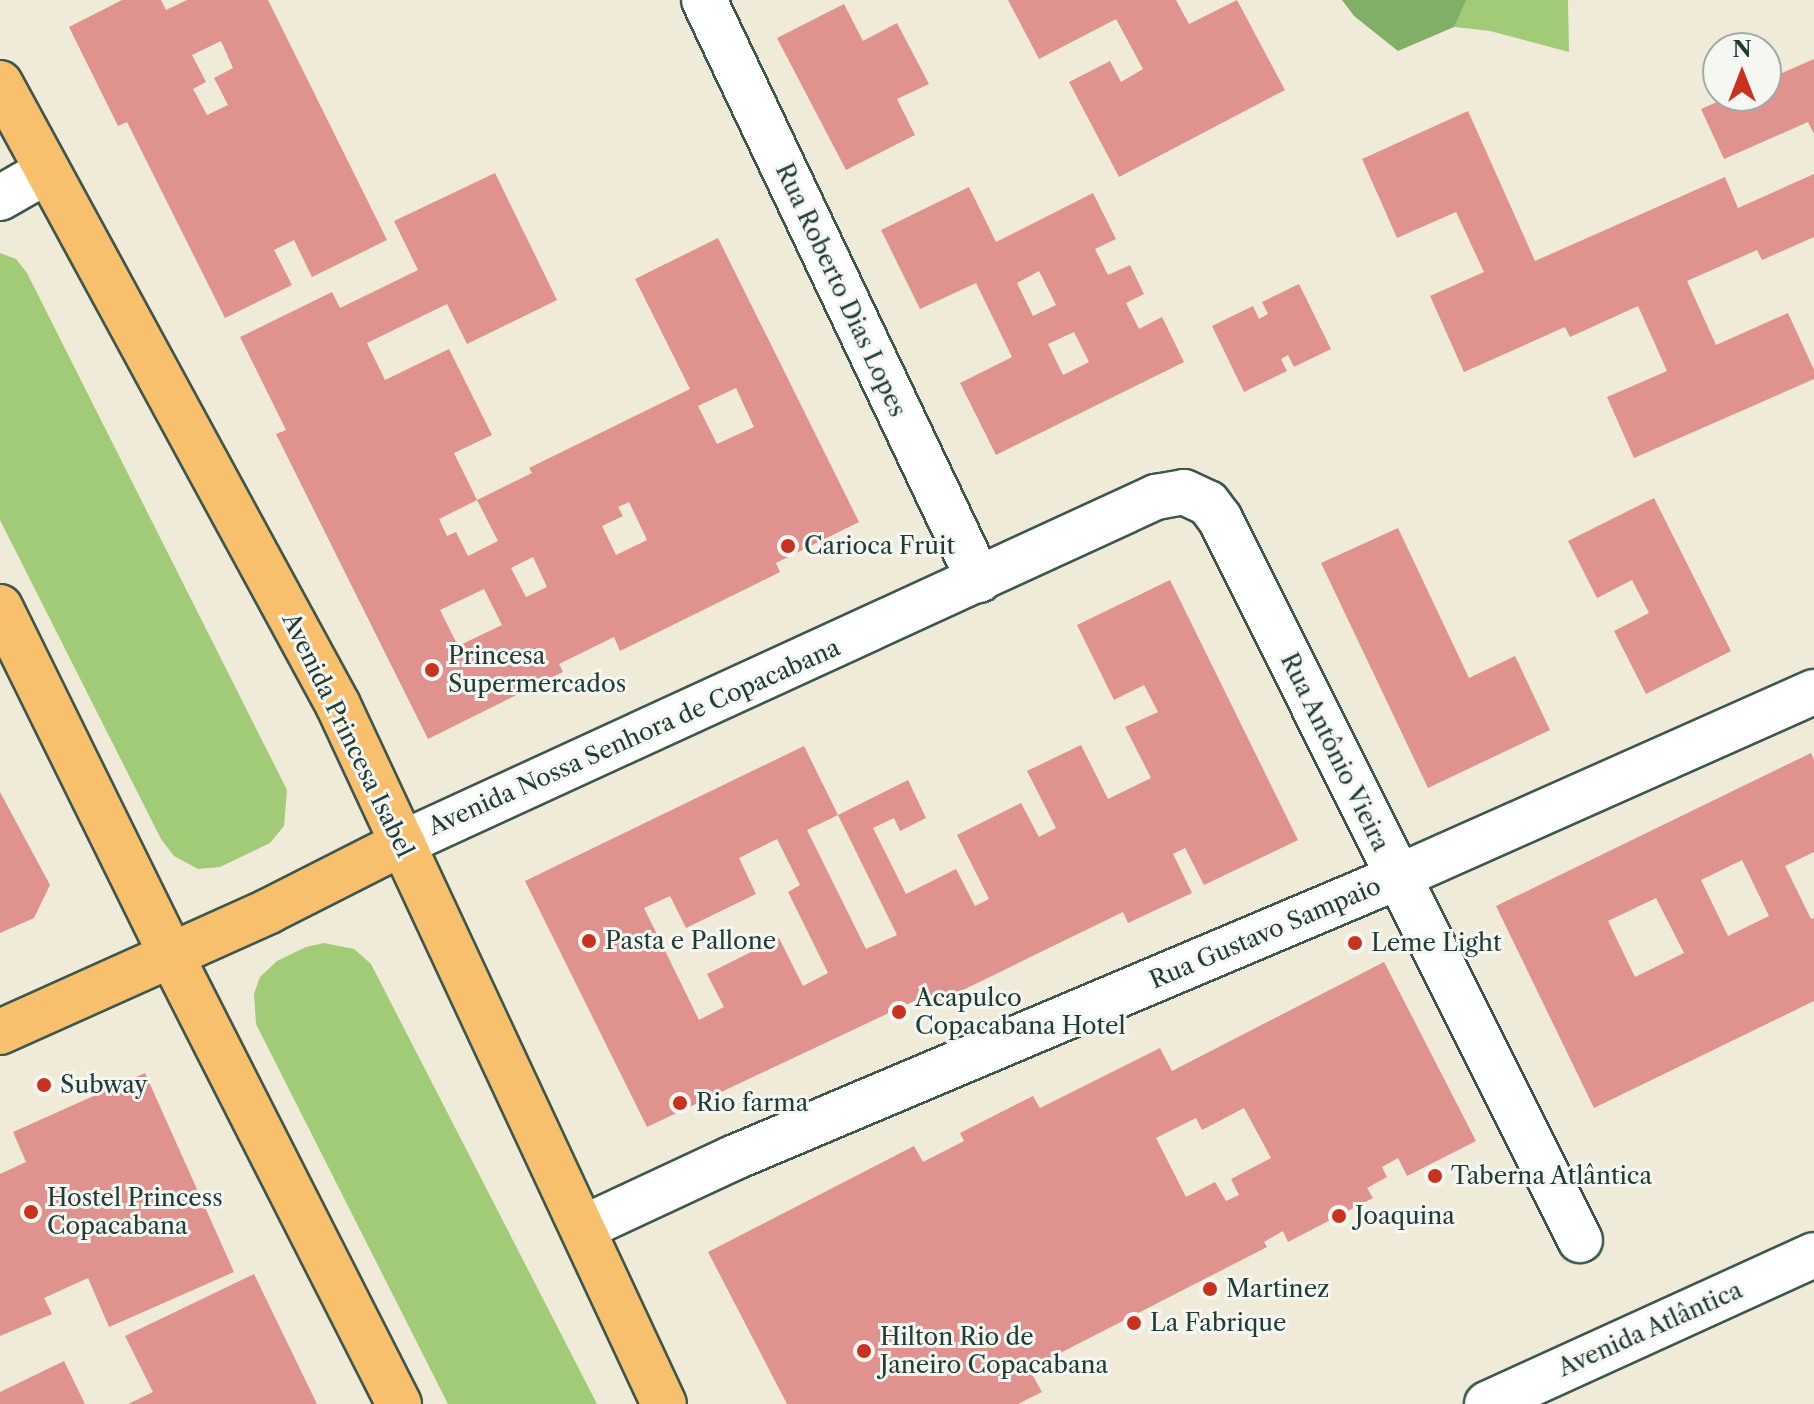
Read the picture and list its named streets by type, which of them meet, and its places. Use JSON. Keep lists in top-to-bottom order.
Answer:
{
  "streets": {
    "main road": ["Avenida Princesa Isabel", "Avenida Nossa Senhora de Copacabana"],
    "street": [
      "Rua Roberto Dias Lopes",
      "Rua Antônio Vieira",
      "Rua Gustavo Sampaio",
      "Avenida Atlântica"
    ]
  },
  "crossings": [
    ["Rua Roberto Dias Lopes", "Avenida Nossa Senhora de Copacabana"],
    ["Avenida Princesa Isabel", "Avenida Nossa Senhora de Copacabana"],
    ["Avenida Princesa Isabel", "Rua Gustavo Sampaio"],
    ["Avenida Nossa Senhora de Copacabana", "Rua Antônio Vieira"],
    ["Rua Antônio Vieira", "Rua Gustavo Sampaio"]
  ],
  "places": [
    "Carioca Fruit",
    "Princesa Supermercados",
    "Pasta e Pallone",
    "Leme Light",
    "Acapulco Copacabana Hotel",
    "Subway",
    "Rio farma",
    "Taberna Atlântica",
    "Hostel Princess Copacabana",
    "Joaquina",
    "Martinez",
    "La Fabrique",
    "Hilton Rio de Janeiro Copacabana"
  ],
  "north": "top"
}
